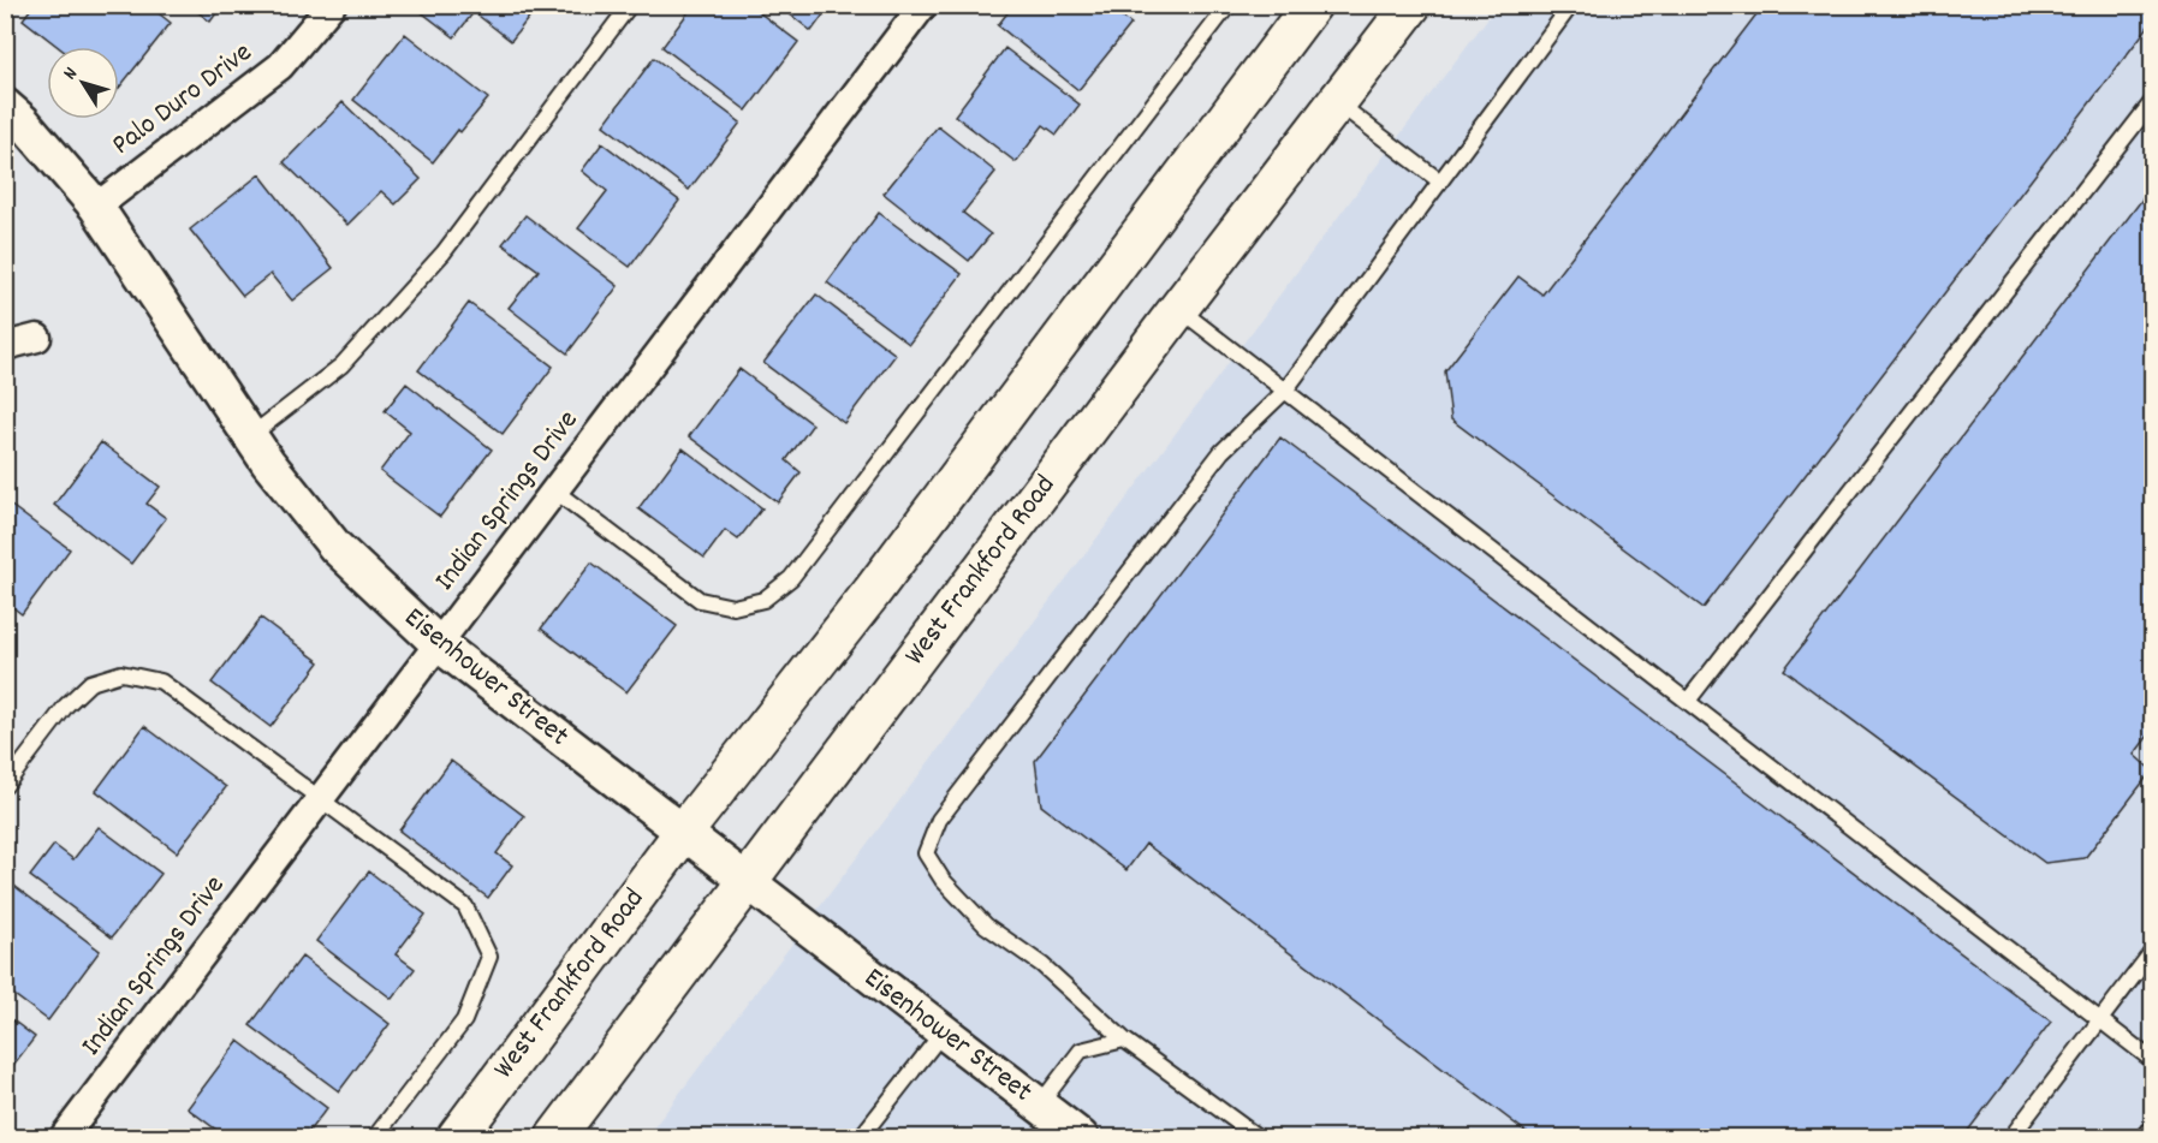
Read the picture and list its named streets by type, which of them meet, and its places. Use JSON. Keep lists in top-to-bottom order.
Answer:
{
  "streets": {
    "main road": ["West Frankford Road"],
    "street": ["Palo Duro Drive", "Indian Springs Drive", "Eisenhower Street"]
  },
  "crossings": [
    ["Palo Duro Drive", "Eisenhower Street"],
    ["Indian Springs Drive", "Eisenhower Street"],
    ["West Frankford Road", "Eisenhower Street"]
  ],
  "north": "top left"
}
